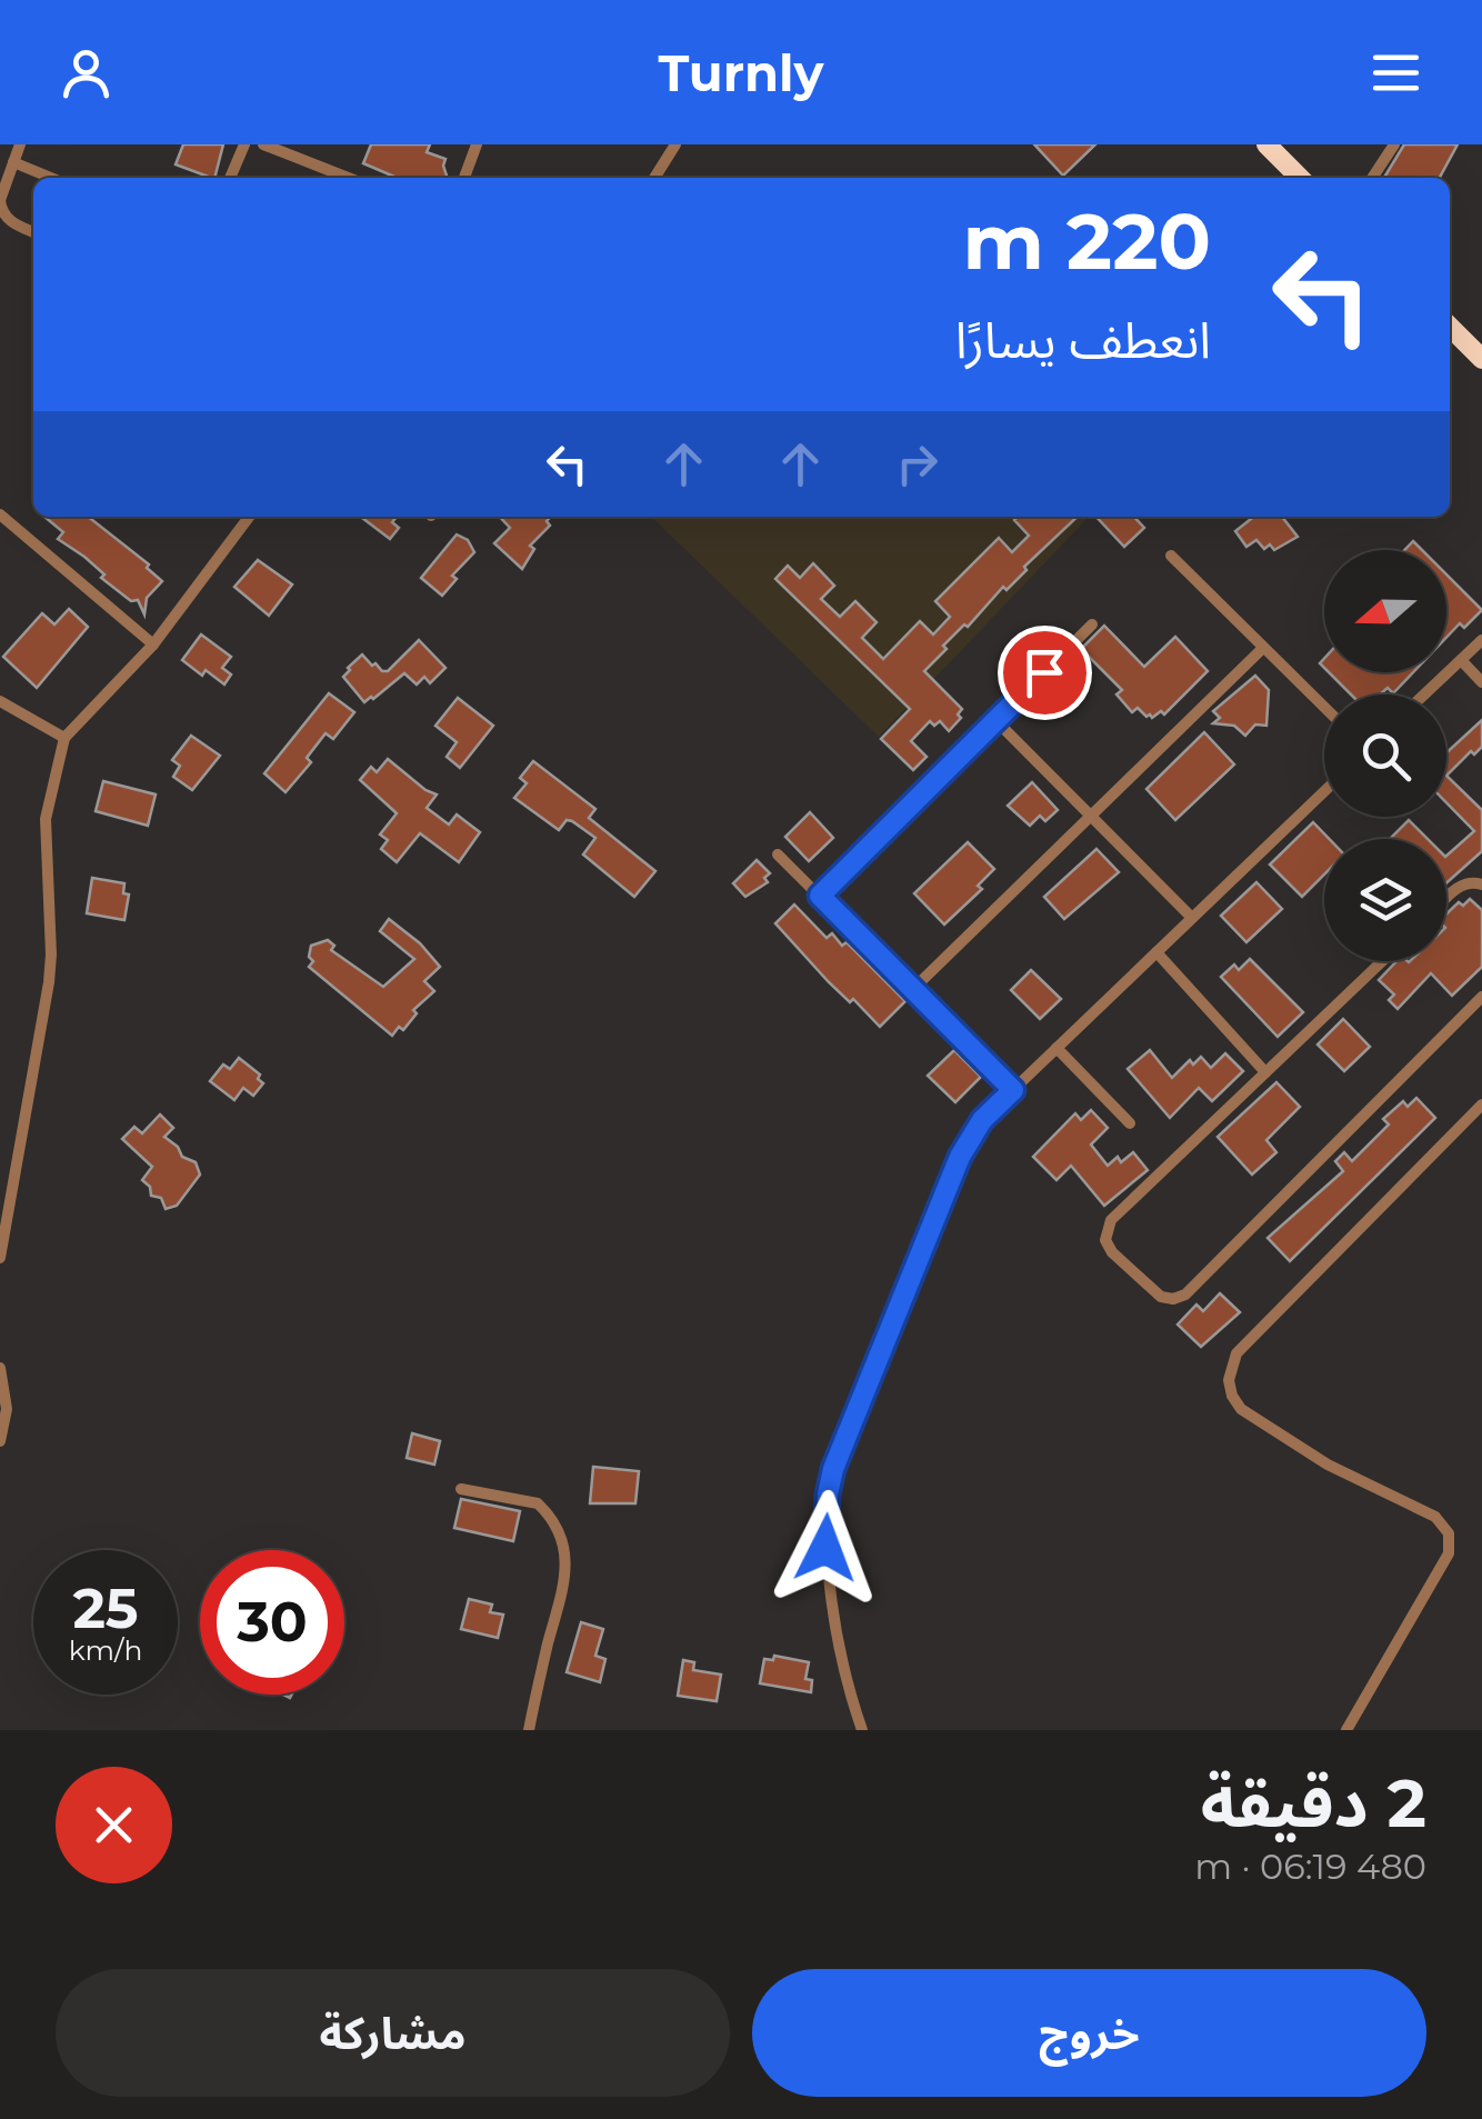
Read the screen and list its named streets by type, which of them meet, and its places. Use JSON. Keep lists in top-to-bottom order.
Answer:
{
  "north": "left",
  "page": {
    "header": "Turnly",
    "turn": ["220 m", "انعطف يسارًا"],
    "speed": "25 km/h",
    "limit": "30",
    "heading": ["2 دقيقة", "480 m · 06:19"],
    "buttons": ["خروج", "مشاركة"]
  }
}
